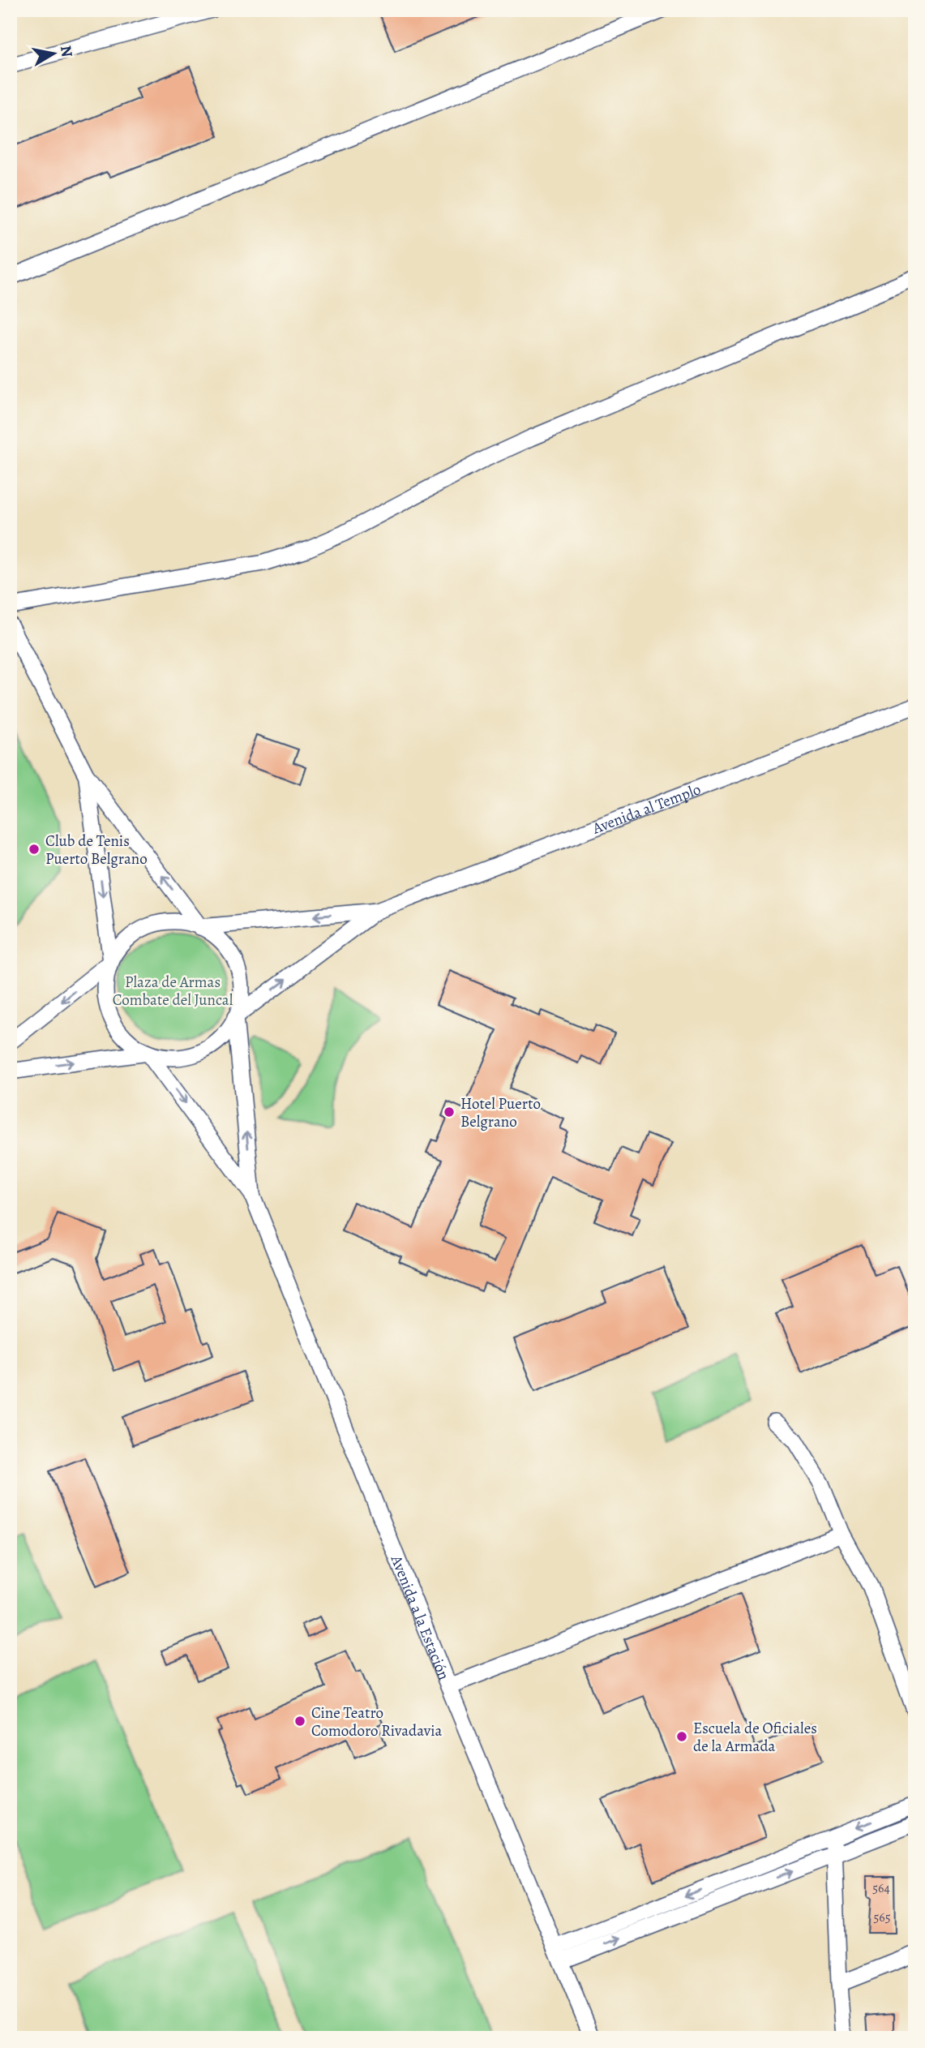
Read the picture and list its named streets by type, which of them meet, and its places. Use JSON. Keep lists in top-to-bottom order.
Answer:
{
  "streets": {
    "street": ["Avenida al Templo", "Avenida a la Estación"]
  },
  "parks": ["Plaza de Armas Combate del Juncal"],
  "places": [
    "Club de Tenis Puerto Belgrano",
    "Hotel Puerto Belgrano",
    "Cine Teatro Comodoro Rivadavia",
    "Escuela de Oficiales de la Armada"
  ],
  "house_numbers": ["564", "565"],
  "north": "right"
}
